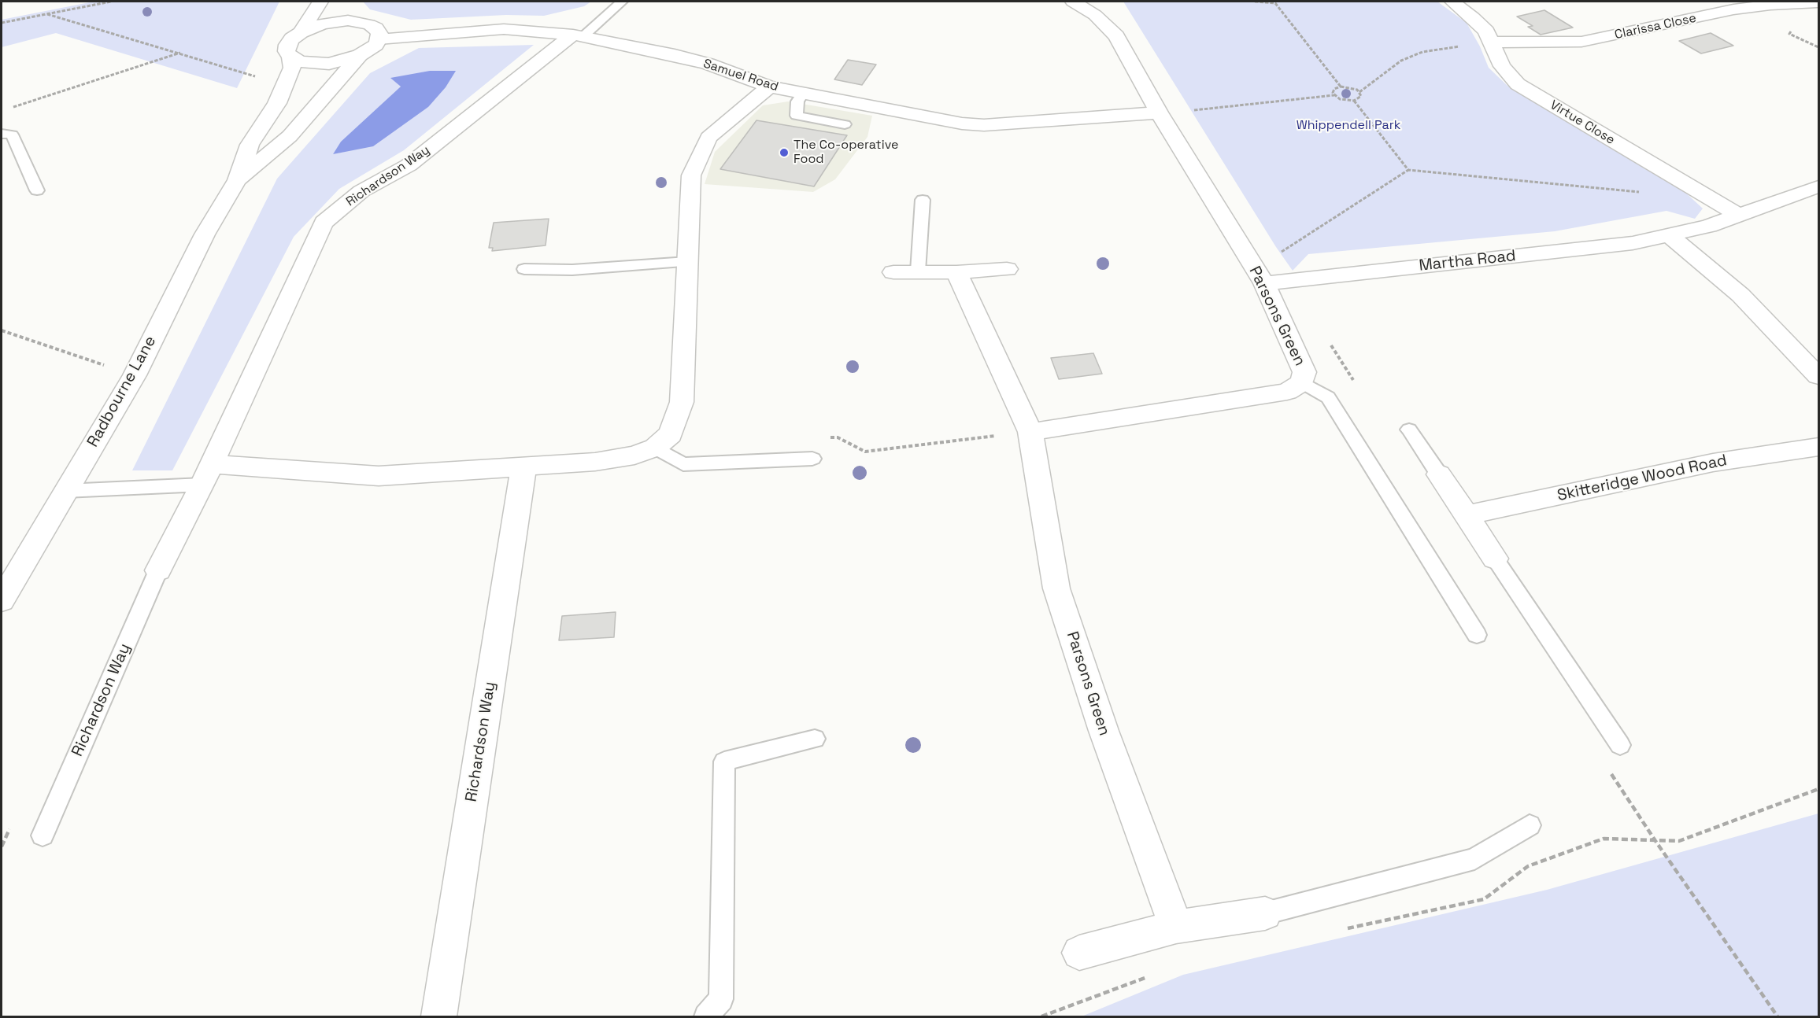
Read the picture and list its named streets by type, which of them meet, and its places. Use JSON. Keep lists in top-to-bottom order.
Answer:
{
  "streets": {
    "street": [
      "Clarissa Close",
      "Samuel Road",
      "Virtue Close",
      "Richardson Way",
      "Martha Road",
      "Parsons Green",
      "Radbourne Lane",
      "Skitteridge Wood Road"
    ]
  },
  "crossings": [
    ["Clarissa Close", "Virtue Close"],
    ["Samuel Road", "Richardson Way"],
    ["Samuel Road", "Parsons Green"],
    ["Virtue Close", "Martha Road"],
    ["Martha Road", "Parsons Green"]
  ],
  "parks": ["Whippendell Park"],
  "places": ["The Co-operative Food"]
}
